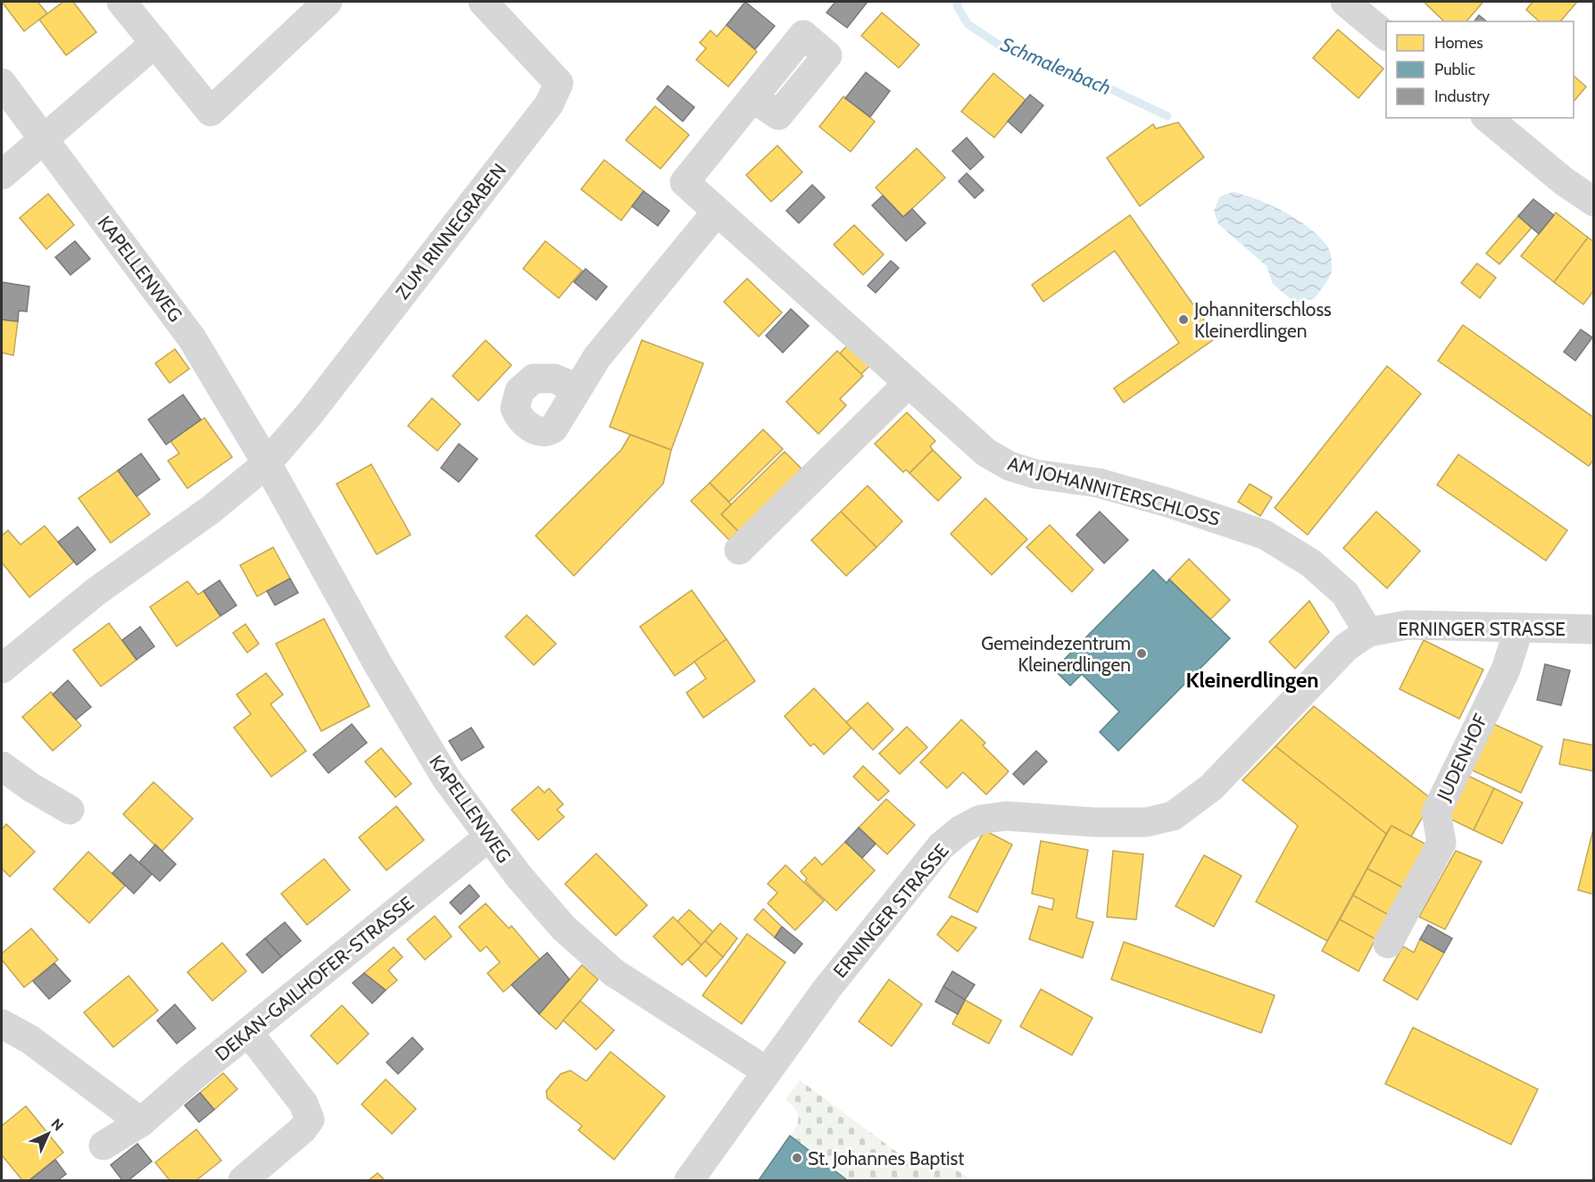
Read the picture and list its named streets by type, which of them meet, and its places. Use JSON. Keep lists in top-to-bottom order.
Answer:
{
  "streets": {
    "street": [
      "ZUM RINNEGRABEN",
      "KAPELLENWEG",
      "AM JOHANNITERSCHLOSS",
      "ERNINGER STRASSE",
      "JUDENHOF",
      "DEKAN-GAILHOFER-STRASSE"
    ]
  },
  "crossings": [
    ["ZUM RINNEGRABEN", "KAPELLENWEG"],
    ["KAPELLENWEG", "ERNINGER STRASSE"],
    ["KAPELLENWEG", "DEKAN-GAILHOFER-STRASSE"],
    ["AM JOHANNITERSCHLOSS", "ERNINGER STRASSE"],
    ["ERNINGER STRASSE", "JUDENHOF"]
  ],
  "districts": ["Kleinerdlingen"],
  "water": ["Schmalenbach"],
  "places": ["Johanniterschloss Kleinerdlingen", "Gemeindezentrum Kleinerdlingen", "St. Johannes Baptist"],
  "legend": ["Homes", "Public", "Industry"],
  "north": "top right"
}
